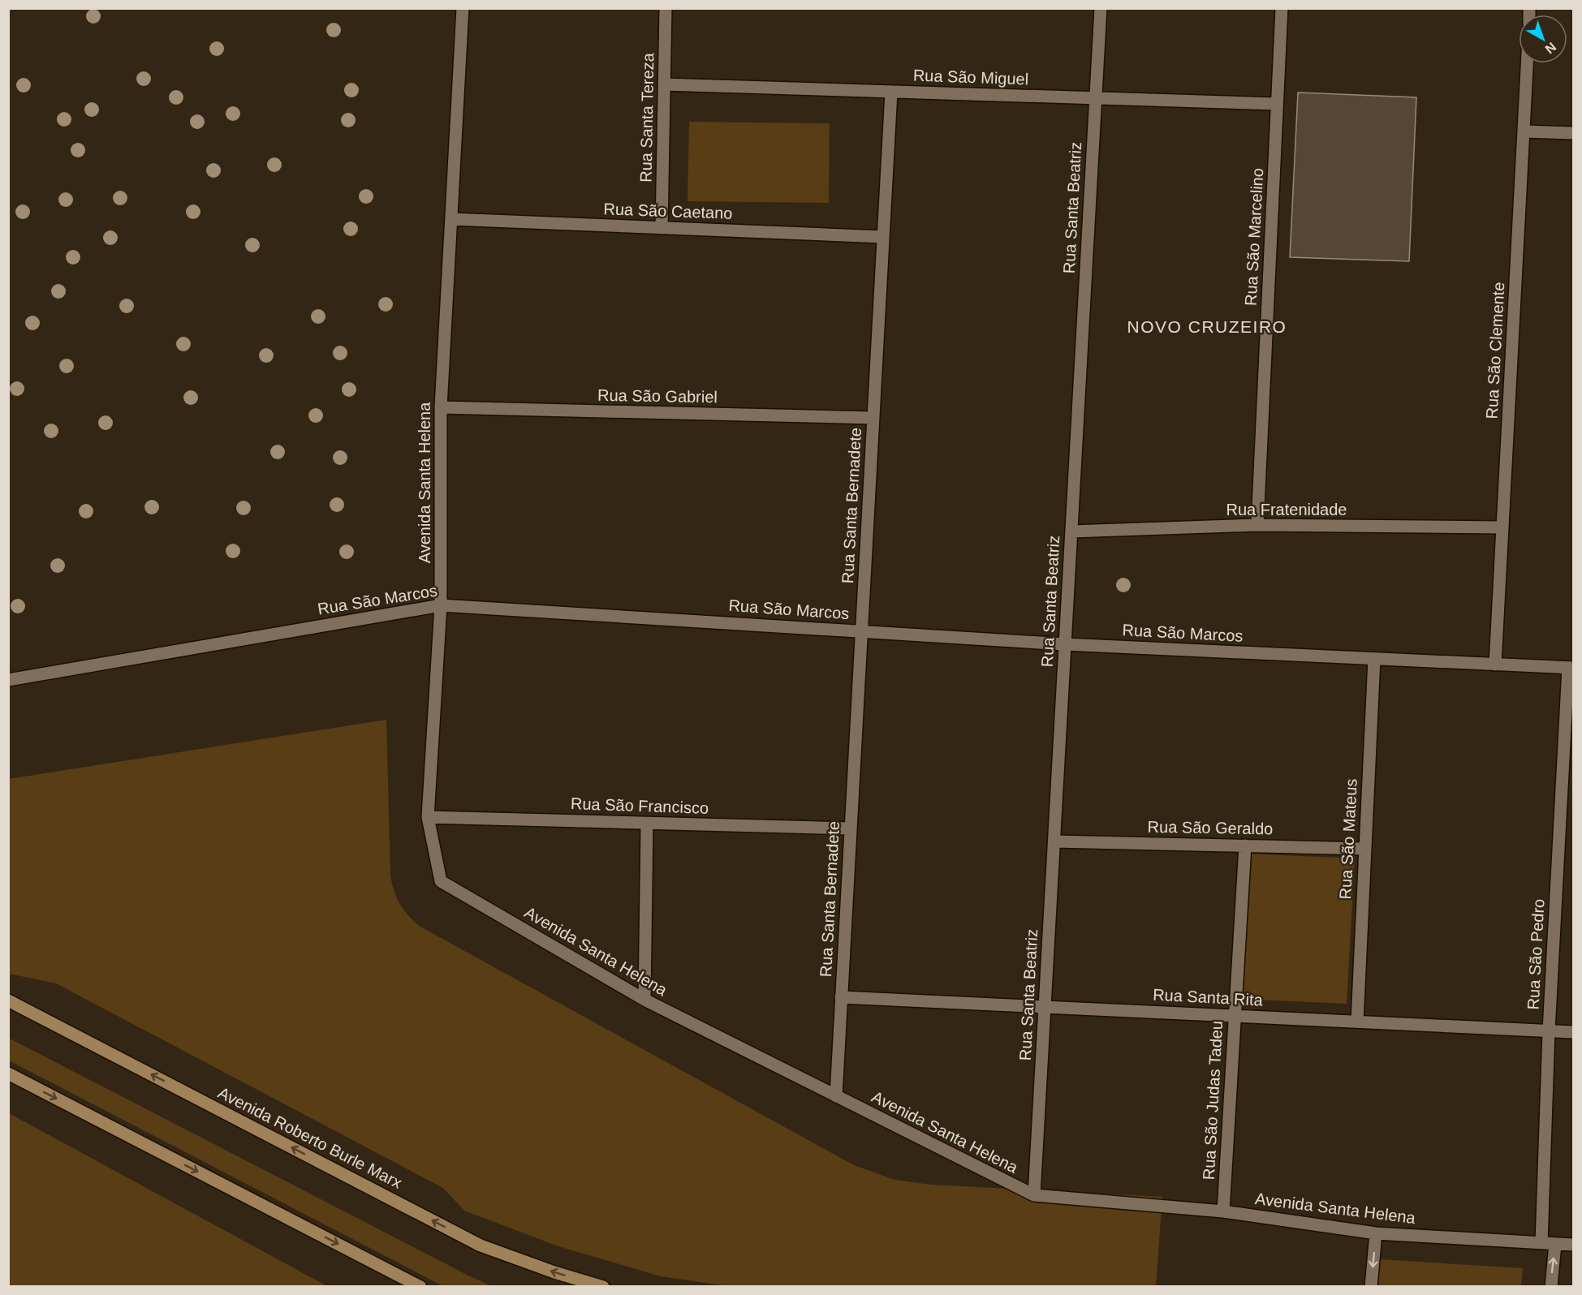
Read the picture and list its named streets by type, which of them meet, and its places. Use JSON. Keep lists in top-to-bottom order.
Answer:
{
  "streets": {
    "main road": ["Avenida Roberto Burle Marx"],
    "street": [
      "Rua São Miguel",
      "Rua Santa Tereza",
      "Rua Santa Beatriz",
      "Rua São Caetano",
      "Rua São Marcelino",
      "Rua São Clemente",
      "Rua São Gabriel",
      "Avenida Santa Helena",
      "Rua Santa Bernadete",
      "Rua Fratenidade",
      "Rua São Marcos",
      "Rua São Francisco",
      "Rua São Geraldo",
      "Rua São Mateus",
      "Rua São Pedro",
      "Rua Santa Rita",
      "Rua São Judas Tadeu"
    ]
  },
  "crossings": [
    ["Rua São Miguel", "Rua Santa Tereza"],
    ["Rua São Miguel", "Rua Santa Beatriz"],
    ["Rua São Miguel", "Rua São Marcelino"],
    ["Rua São Miguel", "Rua Santa Bernadete"],
    ["Rua Santa Tereza", "Rua São Caetano"],
    ["Rua Santa Beatriz", "Avenida Santa Helena"],
    ["Rua Santa Beatriz", "Rua Fratenidade"],
    ["Rua Santa Beatriz", "Rua São Marcos"],
    ["Rua Santa Beatriz", "Rua São Geraldo"],
    ["Rua Santa Beatriz", "Rua Santa Rita"],
    ["Rua São Caetano", "Avenida Santa Helena"],
    ["Rua São Caetano", "Rua Santa Bernadete"],
    ["Rua São Marcelino", "Rua Fratenidade"],
    ["Rua São Clemente", "Rua Fratenidade"],
    ["Rua São Clemente", "Rua São Marcos"],
    ["Rua São Gabriel", "Avenida Santa Helena"],
    ["Rua São Gabriel", "Rua Santa Bernadete"],
    ["Avenida Santa Helena", "Rua Santa Bernadete"],
    ["Avenida Santa Helena", "Rua São Marcos"],
    ["Avenida Santa Helena", "Rua São Francisco"],
    ["Avenida Santa Helena", "Rua São Pedro"],
    ["Avenida Santa Helena", "Rua São Judas Tadeu"],
    ["Rua Santa Bernadete", "Rua São Marcos"],
    ["Rua Santa Bernadete", "Rua São Francisco"],
    ["Rua Santa Bernadete", "Rua Santa Rita"],
    ["Rua São Marcos", "Rua São Mateus"],
    ["Rua São Marcos", "Rua São Pedro"],
    ["Rua São Geraldo", "Rua São Mateus"],
    ["Rua São Geraldo", "Rua São Judas Tadeu"],
    ["Rua São Mateus", "Rua Santa Rita"],
    ["Rua São Pedro", "Rua Santa Rita"],
    ["Rua Santa Rita", "Rua São Judas Tadeu"]
  ],
  "districts": ["NOVO CRUZEIRO"],
  "north": "bottom right"
}
